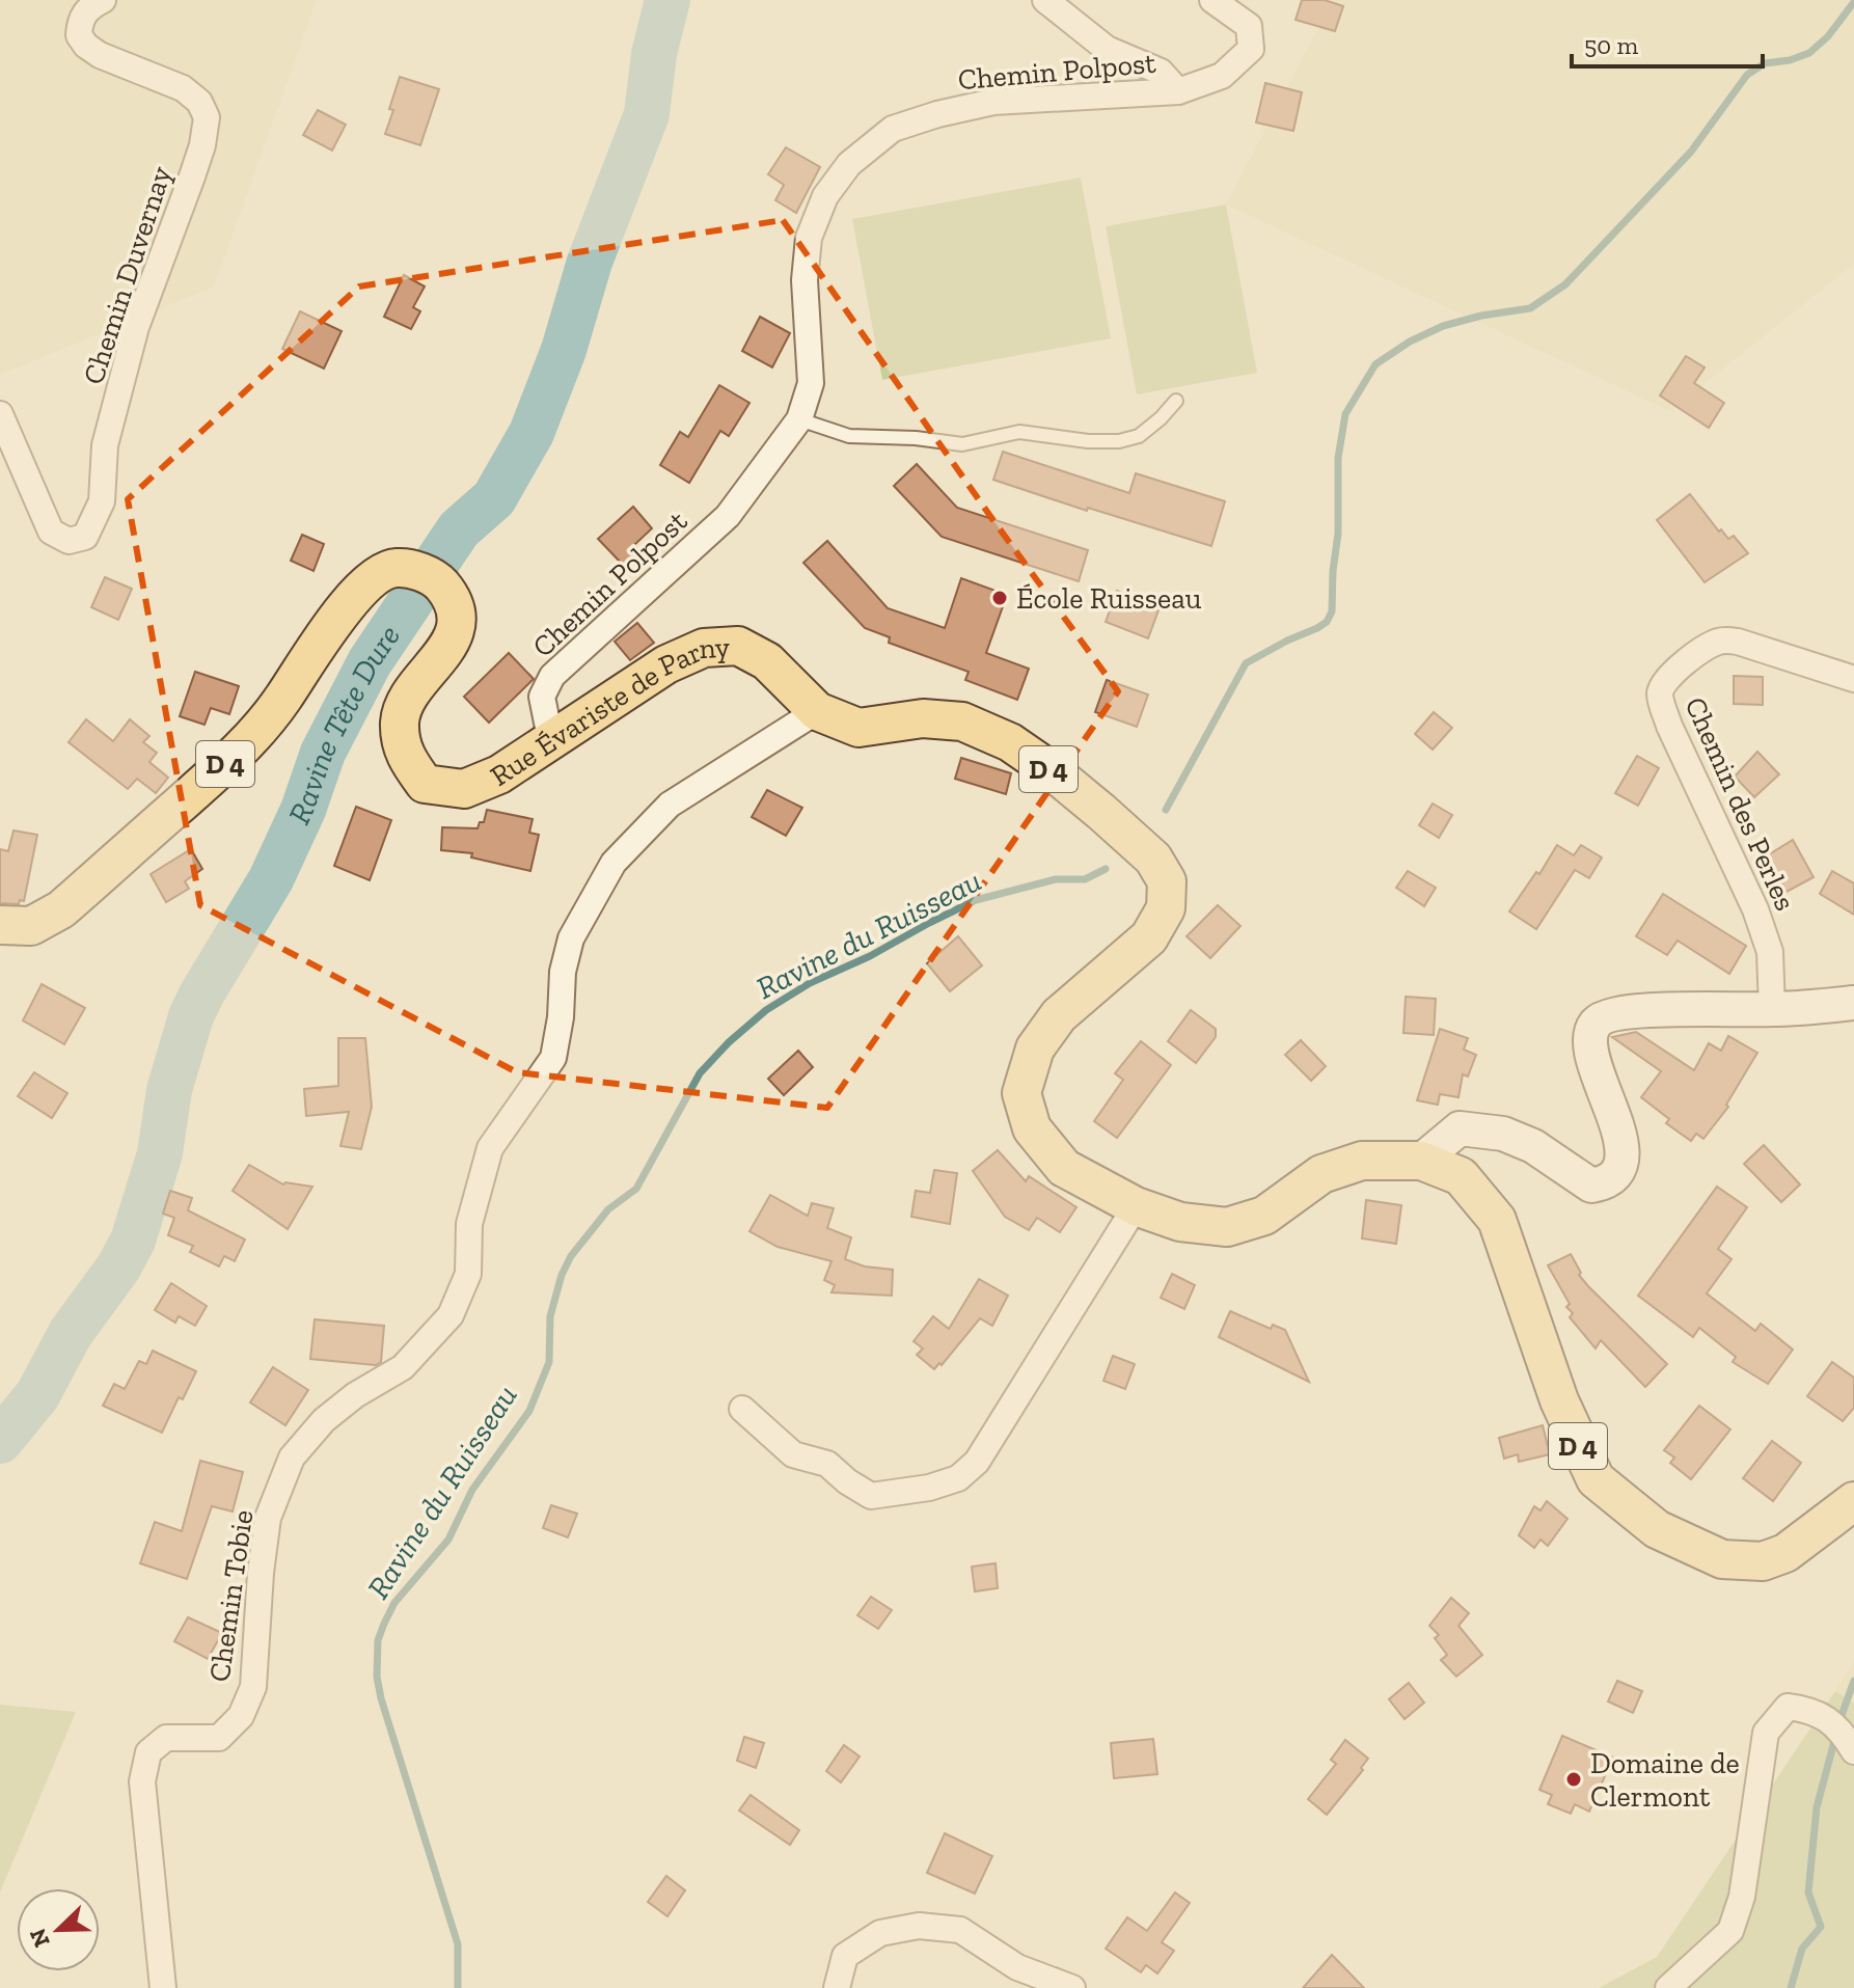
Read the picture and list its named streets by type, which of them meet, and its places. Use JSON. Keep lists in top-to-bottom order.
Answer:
{
  "streets": {
    "main road": ["Rue Évariste de Parny", "D 4"],
    "street": [
      "Chemin Polpost",
      "Chemin Duvernay",
      "Chemin des Perles",
      "Chemin Tobie"
    ]
  },
  "crossings": [
    ["Chemin Polpost", "Rue Évariste de Parny"],
    ["Rue Évariste de Parny", "Chemin Tobie"]
  ],
  "water": ["Ravine Tête Dure", "Ravine du Ruisseau"],
  "places": ["École Ruisseau", "Domaine de Clermont"],
  "scale_bar": "50 m",
  "north": "bottom left"
}
